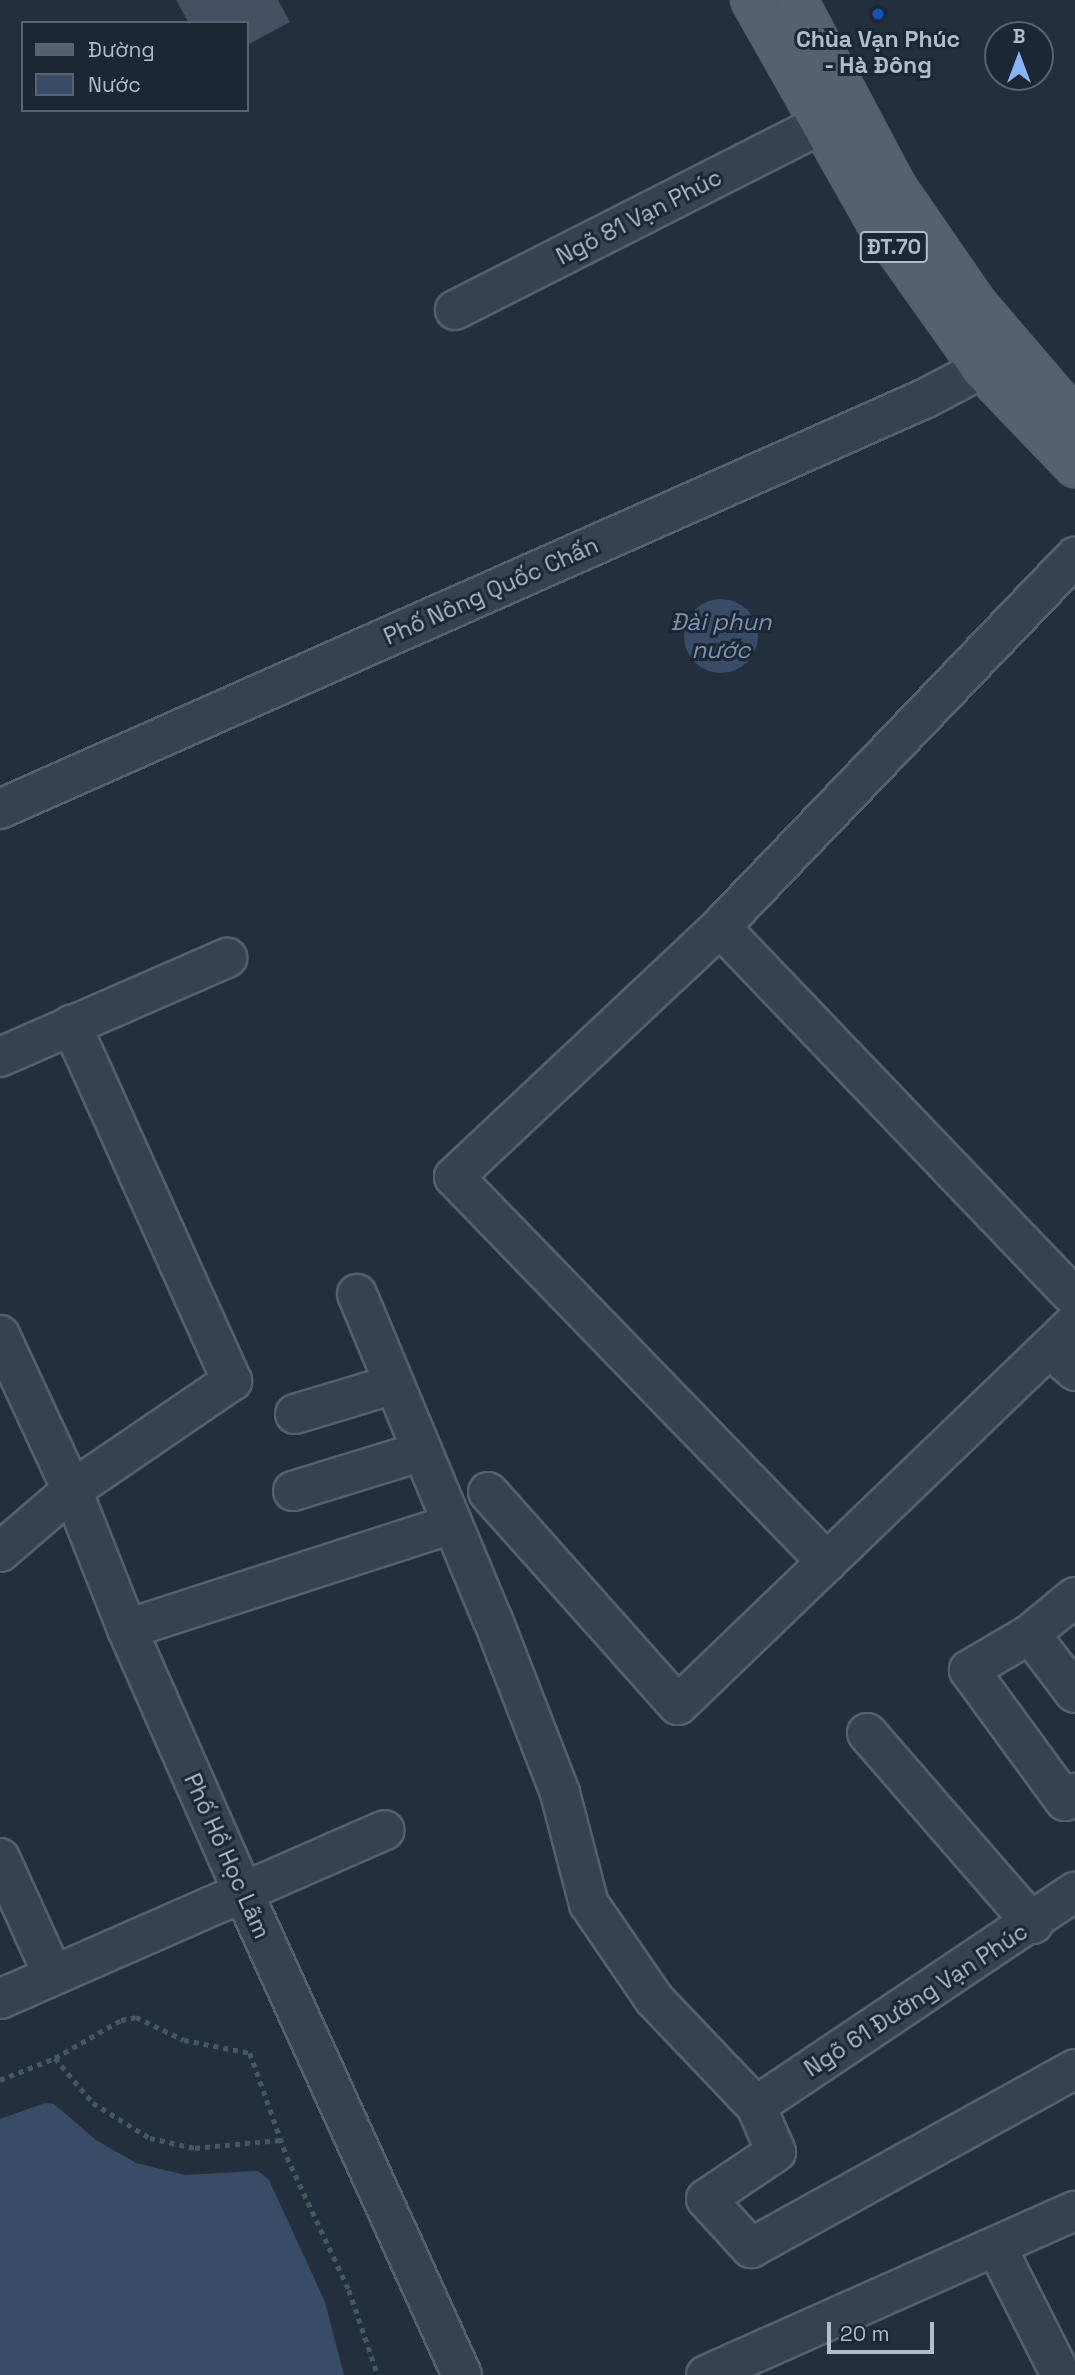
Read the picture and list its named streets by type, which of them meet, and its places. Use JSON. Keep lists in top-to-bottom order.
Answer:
{
  "streets": {
    "main road": ["ĐT.70"],
    "street": [
      "Ngõ 81 Vạn Phúc",
      "Phố Nông Quốc Chấn",
      "Phố Hồ Học Lãm",
      "Ngõ 61 Đường Vạn Phúc"
    ]
  },
  "crossings": [
    ["Ngõ 81 Vạn Phúc", "ĐT.70"],
    ["ĐT.70", "Phố Nông Quốc Chấn"]
  ],
  "water": ["Đài phun nước"],
  "places": ["Chùa Vạn Phúc - Hà Đông"],
  "legend": ["Đường", "Nước"],
  "scale_bar": "20 m",
  "north": "top"
}
